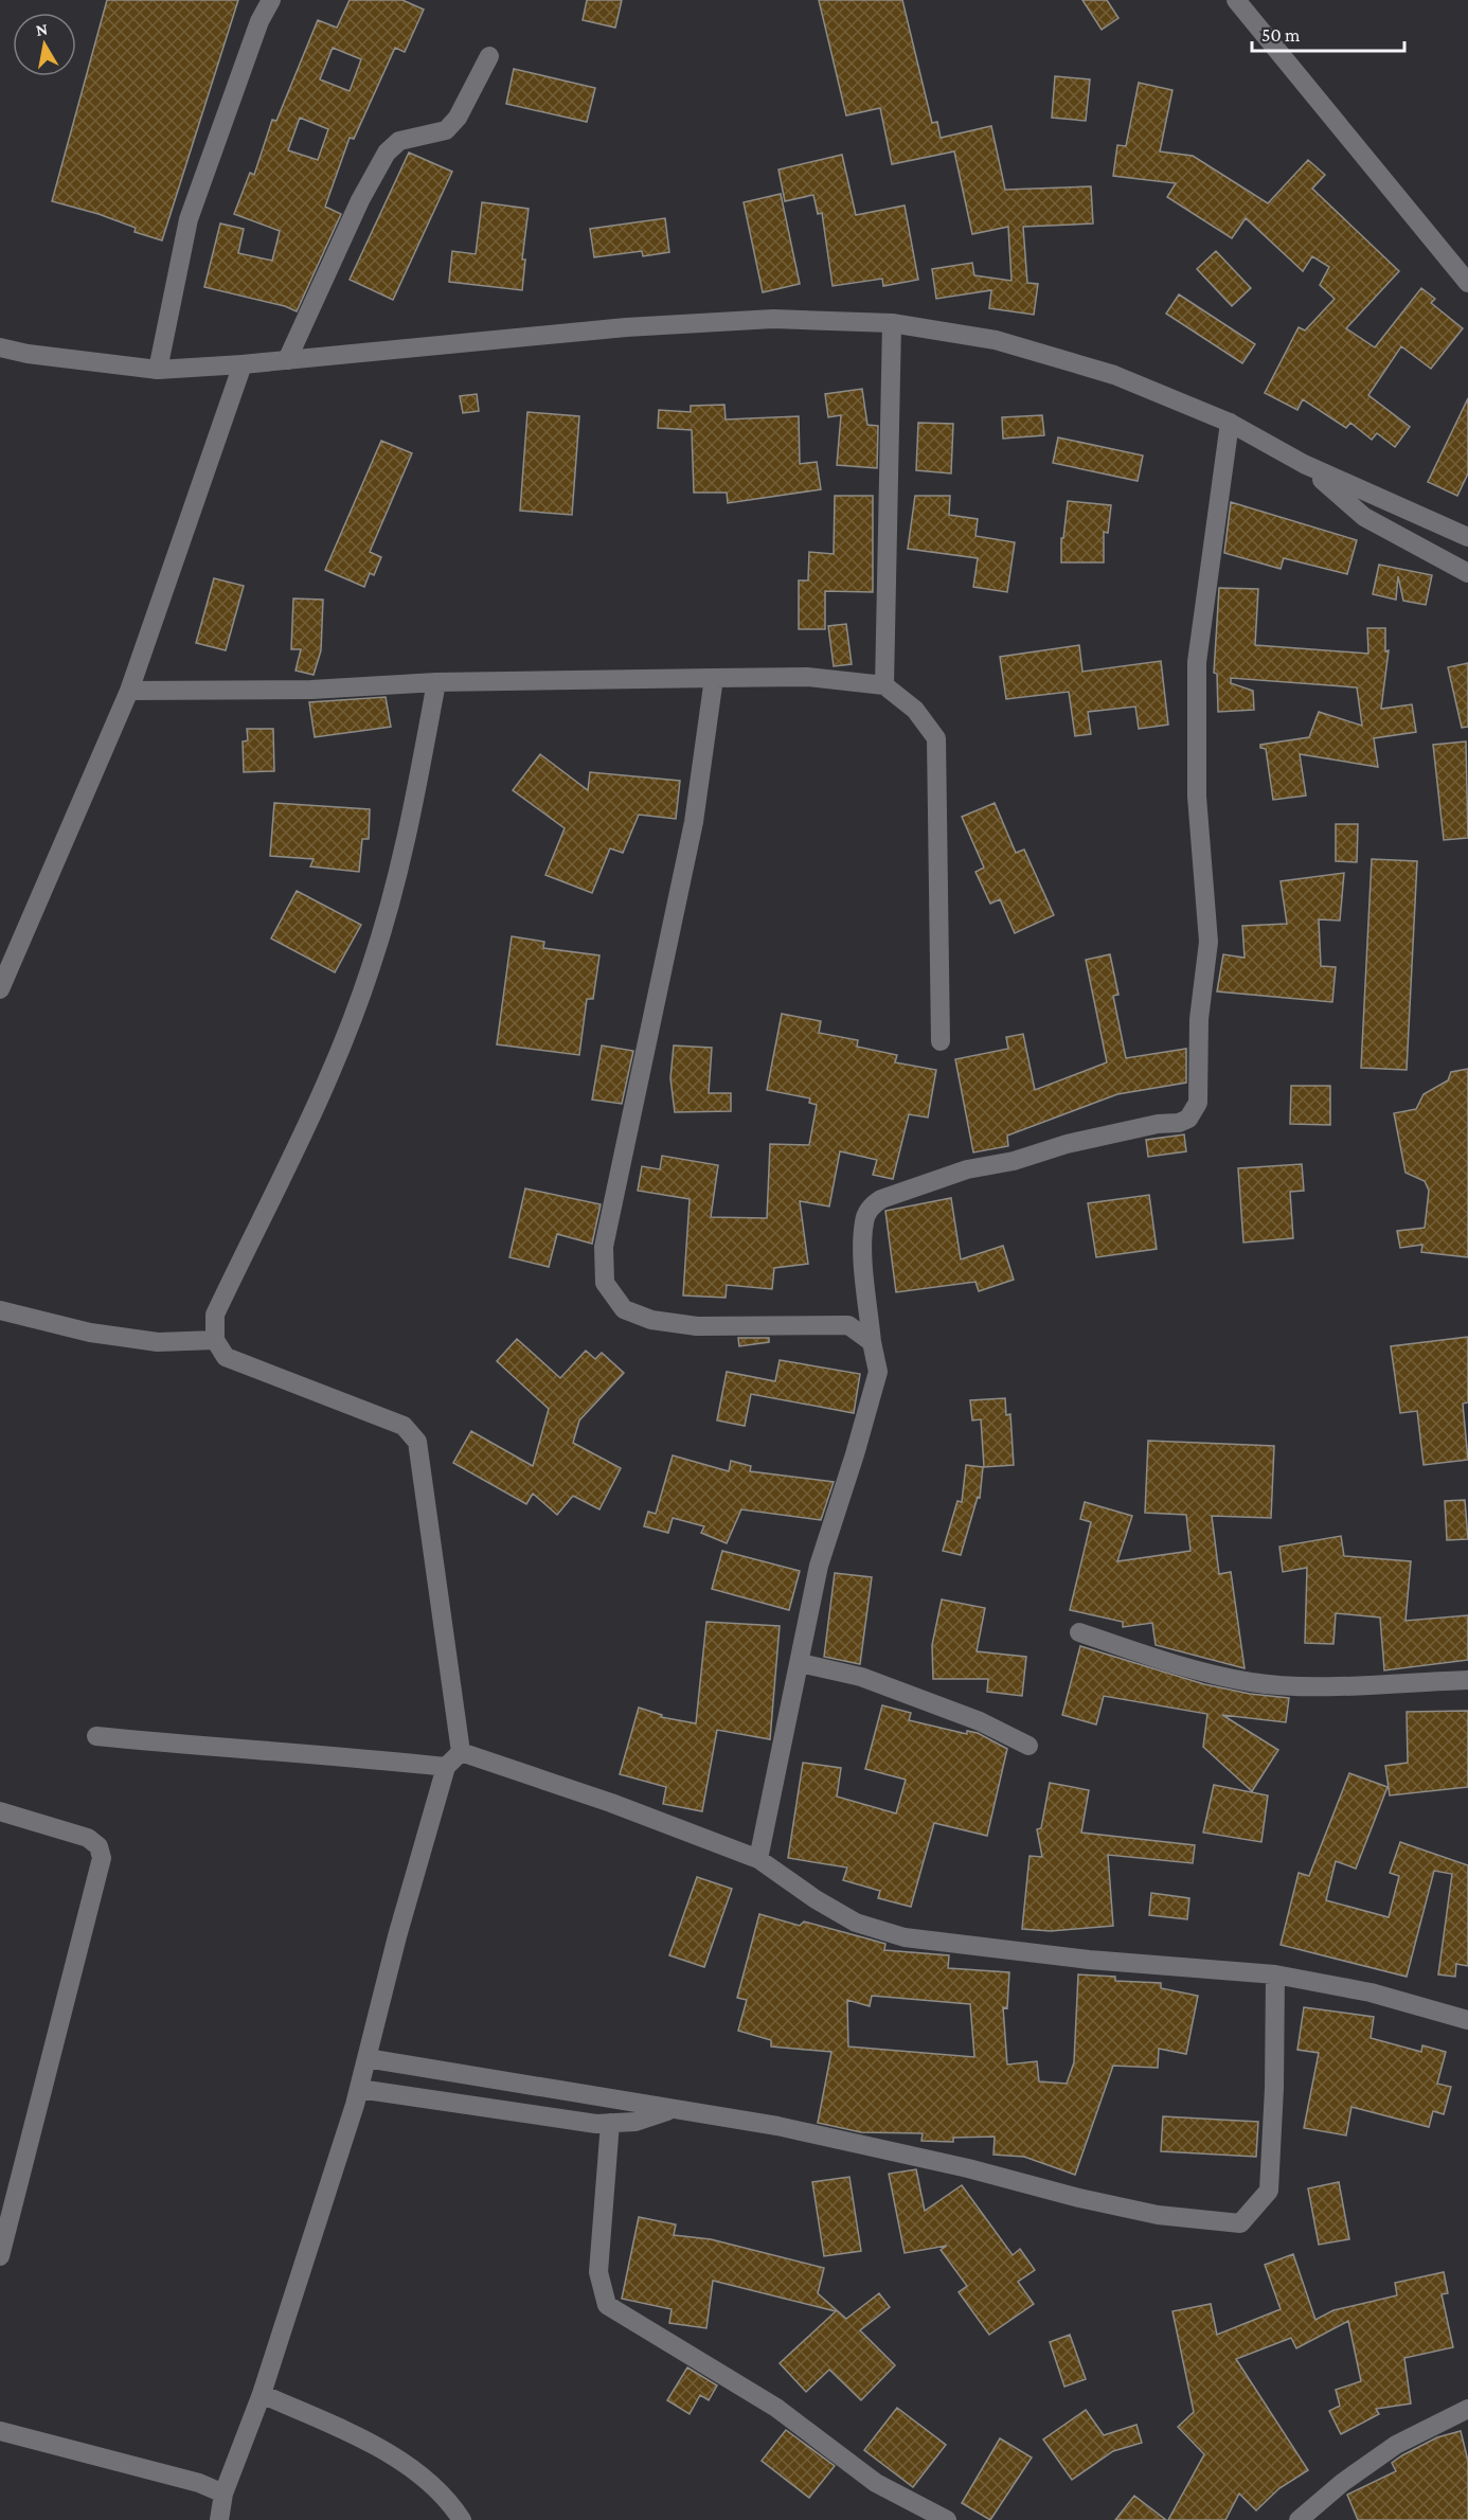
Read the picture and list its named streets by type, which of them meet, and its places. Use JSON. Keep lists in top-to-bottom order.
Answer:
{
  "scale_bar": "50 m",
  "north": "top"
}
